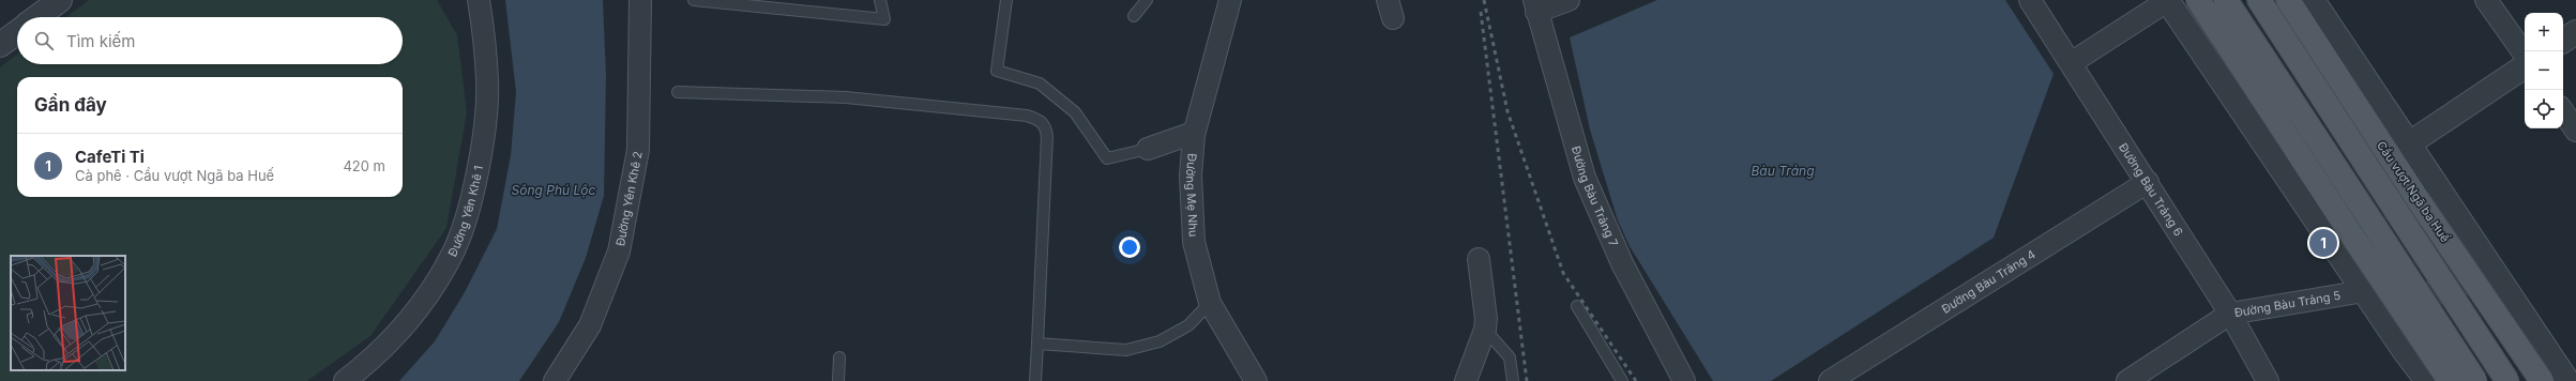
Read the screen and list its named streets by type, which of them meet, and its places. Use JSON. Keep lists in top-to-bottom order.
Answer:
{
  "streets": {
    "main road": ["Cầu vượt Ngã ba Huế"],
    "street": [
      "Đường Bàu Trảng 6",
      "Đường Mẹ Nhu",
      "Đường Bàu Trảng 7",
      "Đường Yên Khê 2",
      "Đường Yên Khê 1",
      "Đường Bàu Trảng 4",
      "Đường Bàu Trảng 5"
    ]
  },
  "crossings": [
    ["Đường Bàu Trảng 6", "Đường Bàu Trảng 4"],
    ["Đường Bàu Trảng 6", "Đường Bàu Trảng 5"]
  ],
  "water": ["Bàu Trảng", "Sông Phú Lộc"],
  "page": {
    "map_buttons": ["+", "−"],
    "search": "Tìm kiếm",
    "heading": "Gần đây",
    "list": [
      {
        "mark": "1",
        "name": "CafeTi Ti",
        "note": "Cà phê · Cầu vượt Ngã ba Huế",
        "value": "420 m"
      }
    ],
    "pins": "1"
  }
}
